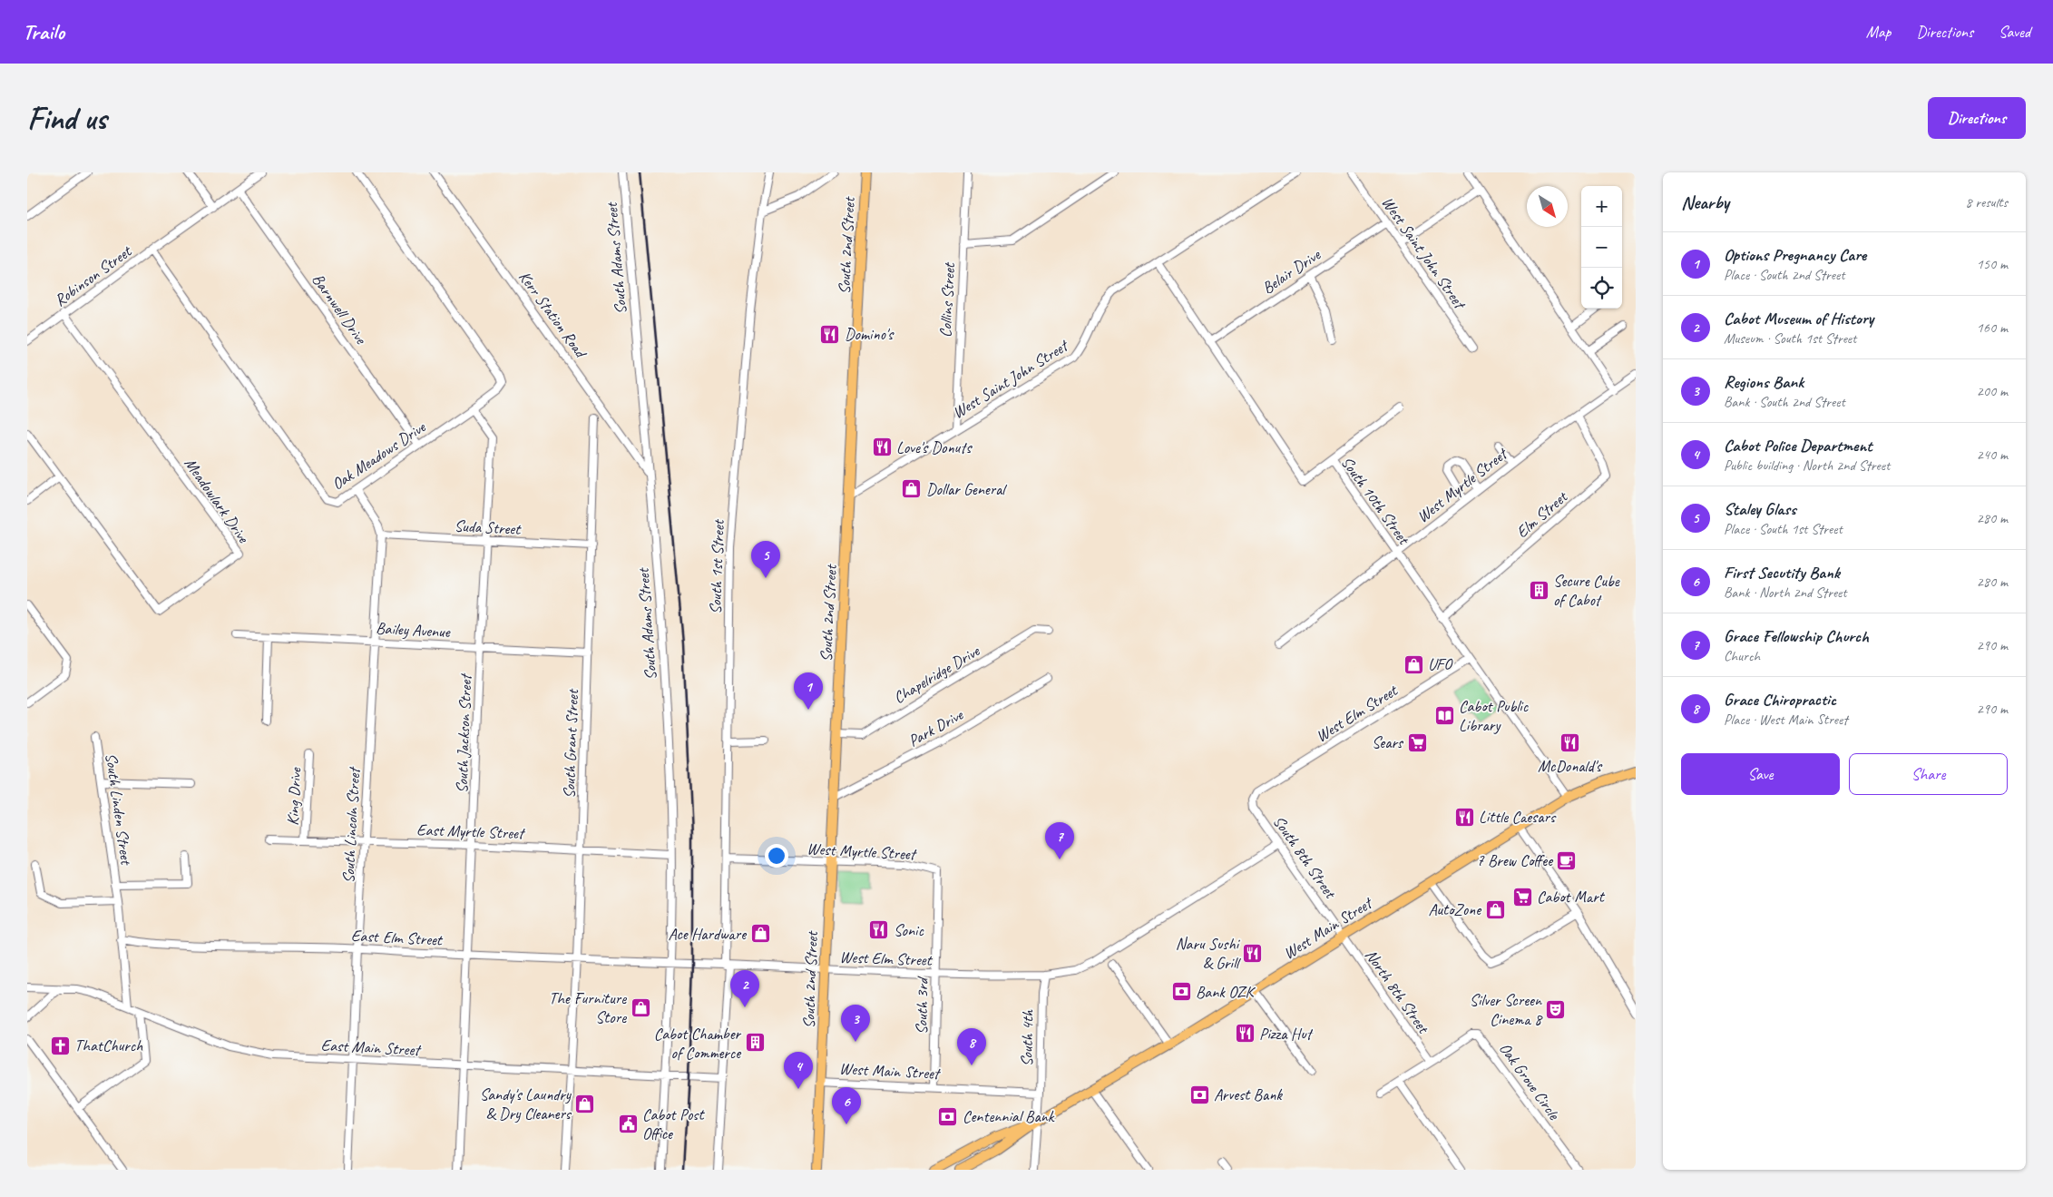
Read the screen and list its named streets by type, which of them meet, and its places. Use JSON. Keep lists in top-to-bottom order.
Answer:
{
  "streets": {
    "main road": ["South 2nd Street", "West Main Street"],
    "street": [
      "West Saint John Street",
      "South Adams Street",
      "Belair Drive",
      "Robinson Street",
      "Collins Street",
      "Barnwell Drive",
      "Kerr Station Road",
      "Oak Meadows Drive",
      "West Myrtle Street",
      "Meadowlark Drive",
      "South 10th Street",
      "Elm Street",
      "Suda Street",
      "South 1st Street",
      "Bailey Avenue",
      "Chapelridge Drive",
      "West Elm Street",
      "Park Drive",
      "South Jackson Street",
      "South Grant Street",
      "King Drive",
      "South Linden Street",
      "South Lincoln Street",
      "East Myrtle Street",
      "South 8th Street",
      "East Elm Street",
      "North 8th Street",
      "South 3rd",
      "South 4th",
      "East Main Street",
      "Oak Grove Circle"
    ]
  },
  "crossings": [
    ["South 2nd Street", "West Saint John Street"],
    ["South 2nd Street", "West Myrtle Street"],
    ["South 2nd Street", "Chapelridge Drive"],
    ["South 2nd Street", "West Elm Street"],
    ["South 2nd Street", "Park Drive"],
    ["South 2nd Street", "West Main Street"],
    ["West Saint John Street", "Belair Drive"],
    ["West Saint John Street", "Collins Street"],
    ["West Saint John Street", "South 10th Street"],
    ["South Adams Street", "Kerr Station Road"],
    ["South Adams Street", "West Elm Street"],
    ["South Adams Street", "East Myrtle Street"],
    ["South Adams Street", "East Elm Street"],
    ["South Adams Street", "East Main Street"],
    ["Belair Drive", "South 10th Street"],
    ["Robinson Street", "Oak Meadows Drive"],
    ["Robinson Street", "Meadowlark Drive"],
    ["Barnwell Drive", "Oak Meadows Drive"],
    ["Oak Meadows Drive", "South Jackson Street"],
    ["Oak Meadows Drive", "South Lincoln Street"],
    ["West Myrtle Street", "South 10th Street"],
    ["West Myrtle Street", "Elm Street"],
    ["West Myrtle Street", "South 1st Street"],
    ["West Myrtle Street", "South 3rd"],
    ["South 10th Street", "Elm Street"],
    ["South 10th Street", "West Elm Street"],
    ["South 10th Street", "West Main Street"],
    ["Suda Street", "South Jackson Street"],
    ["Suda Street", "South Grant Street"],
    ["Suda Street", "South Lincoln Street"],
    ["South 1st Street", "West Elm Street"],
    ["South 1st Street", "East Main Street"],
    ["Bailey Avenue", "South Jackson Street"],
    ["Bailey Avenue", "South Grant Street"],
    ["Bailey Avenue", "South Lincoln Street"],
    ["West Elm Street", "South 8th Street"],
    ["West Elm Street", "East Elm Street"],
    ["West Elm Street", "South 3rd"],
    ["West Elm Street", "South 4th"],
    ["South Jackson Street", "East Myrtle Street"],
    ["South Jackson Street", "East Elm Street"],
    ["South Jackson Street", "East Main Street"],
    ["South Grant Street", "East Myrtle Street"],
    ["South Grant Street", "East Elm Street"],
    ["South Grant Street", "East Main Street"],
    ["King Drive", "East Myrtle Street"],
    ["South Linden Street", "East Elm Street"],
    ["South Linden Street", "East Main Street"],
    ["South Lincoln Street", "East Myrtle Street"],
    ["South Lincoln Street", "East Elm Street"],
    ["South Lincoln Street", "East Main Street"],
    ["South 8th Street", "West Main Street"],
    ["South 8th Street", "North 8th Street"],
    ["West Main Street", "North 8th Street"],
    ["West Main Street", "South 3rd"],
    ["West Main Street", "South 4th"],
    ["North 8th Street", "Oak Grove Circle"]
  ],
  "places": {
    "restaurant": [
      "Domino's",
      "Love's Donuts",
      "McDonald's",
      "Little Caesars",
      "Sonic",
      "Naru Sushi & Grill",
      "Pizza Hut"
    ],
    "shop": [
      "Dollar General",
      "UFO",
      "AutoZone",
      "Ace Hardware",
      "The Furniture Store",
      "Sandy's Laundry & Dry Cleaners"
    ],
    "building": ["Secure Cube of Cabot", "Cabot Chamber of Commerce"],
    "library": ["Cabot Public Library"],
    "supermarket": ["Sears", "Cabot Mart"],
    "cafe": ["7 Brew Coffee"],
    "bank": ["Bank OZK", "Arvest Bank", "Centennial Bank"],
    "theatre": ["Silver Screen Cinema 8"],
    "church": ["ThatChurch"],
    "public building": ["Cabot Post Office"]
  },
  "north": "bottom right",
  "page": {
    "header": "Trailo",
    "nav": ["Map", "Directions", "Saved"],
    "buttons": [
      "Directions",
      ["Save", "Share"]
    ],
    "title": "Find us",
    "heading": ["Nearby", "8 results"],
    "map_buttons": ["+", "−"],
    "list": [
      {
        "mark": "1",
        "name": "Options Pregnancy Care",
        "note": "Place · South 2nd Street",
        "value": "150 m"
      },
      {
        "mark": "2",
        "name": "Cabot Museum of History",
        "note": "Museum · South 1st Street",
        "value": "160 m"
      },
      {
        "mark": "3",
        "name": "Regions Bank",
        "note": "Bank · South 2nd Street",
        "value": "200 m"
      },
      {
        "mark": "4",
        "name": "Cabot Police Department",
        "note": "Public building · North 2nd Street",
        "value": "240 m"
      },
      {
        "mark": "5",
        "name": "Staley Glass",
        "note": "Place · South 1st Street",
        "value": "280 m"
      },
      {
        "mark": "6",
        "name": "First Secutity Bank",
        "note": "Bank · North 2nd Street",
        "value": "280 m"
      },
      {
        "mark": "7",
        "name": "Grace Fellowship Church",
        "note": "Church",
        "value": "290 m"
      },
      {
        "mark": "8",
        "name": "Grace Chiropractic",
        "note": "Place · West Main Street",
        "value": "290 m"
      }
    ],
    "pins": [
      "5",
      "1",
      "7",
      "2",
      "3",
      "8",
      "4",
      "6"
    ]
  }
}
